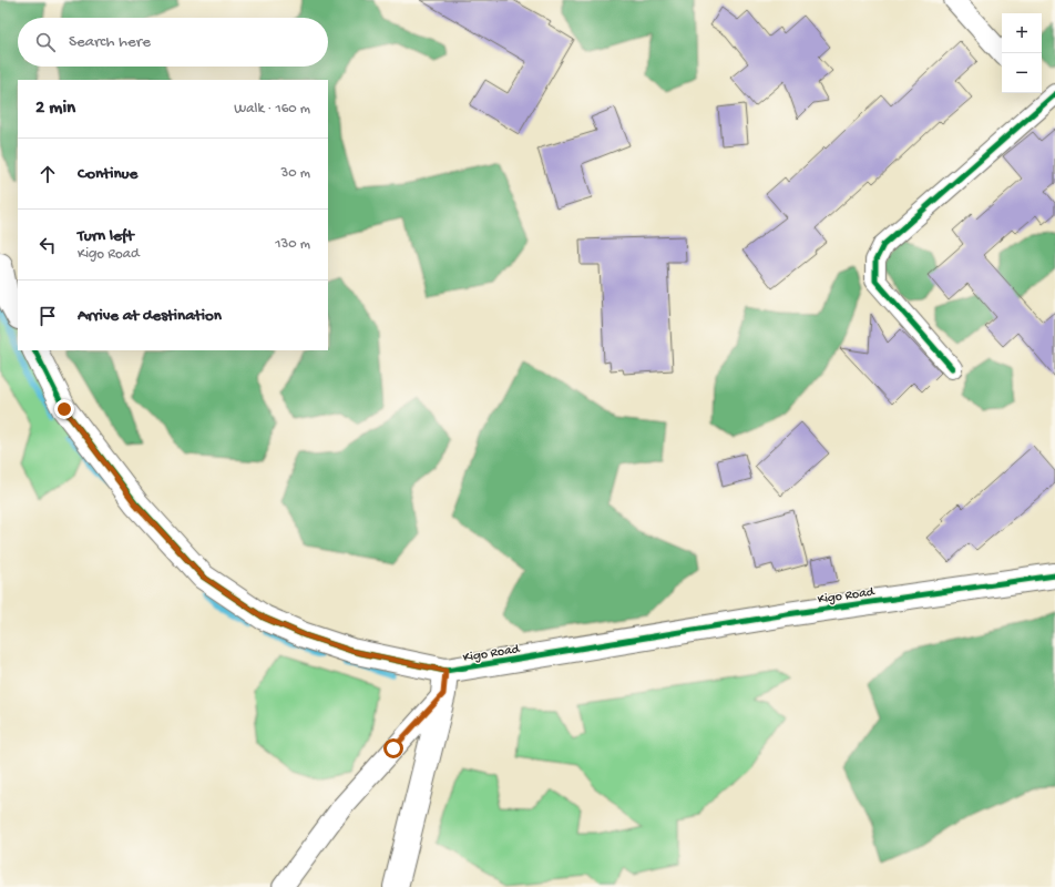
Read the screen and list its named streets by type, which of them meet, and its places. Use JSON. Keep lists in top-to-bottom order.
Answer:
{
  "streets": {
    "street": ["Kigo Road"]
  },
  "page": {
    "map_buttons": ["+", "−"],
    "search": "Search here",
    "heading": ["2 min", "Walk · 160 m"],
    "list": [
      ["Continue", "30 m"],
      ["Turn left", "Kigo Road", "130 m"],
      "Arrive at destination"
    ]
  }
}
